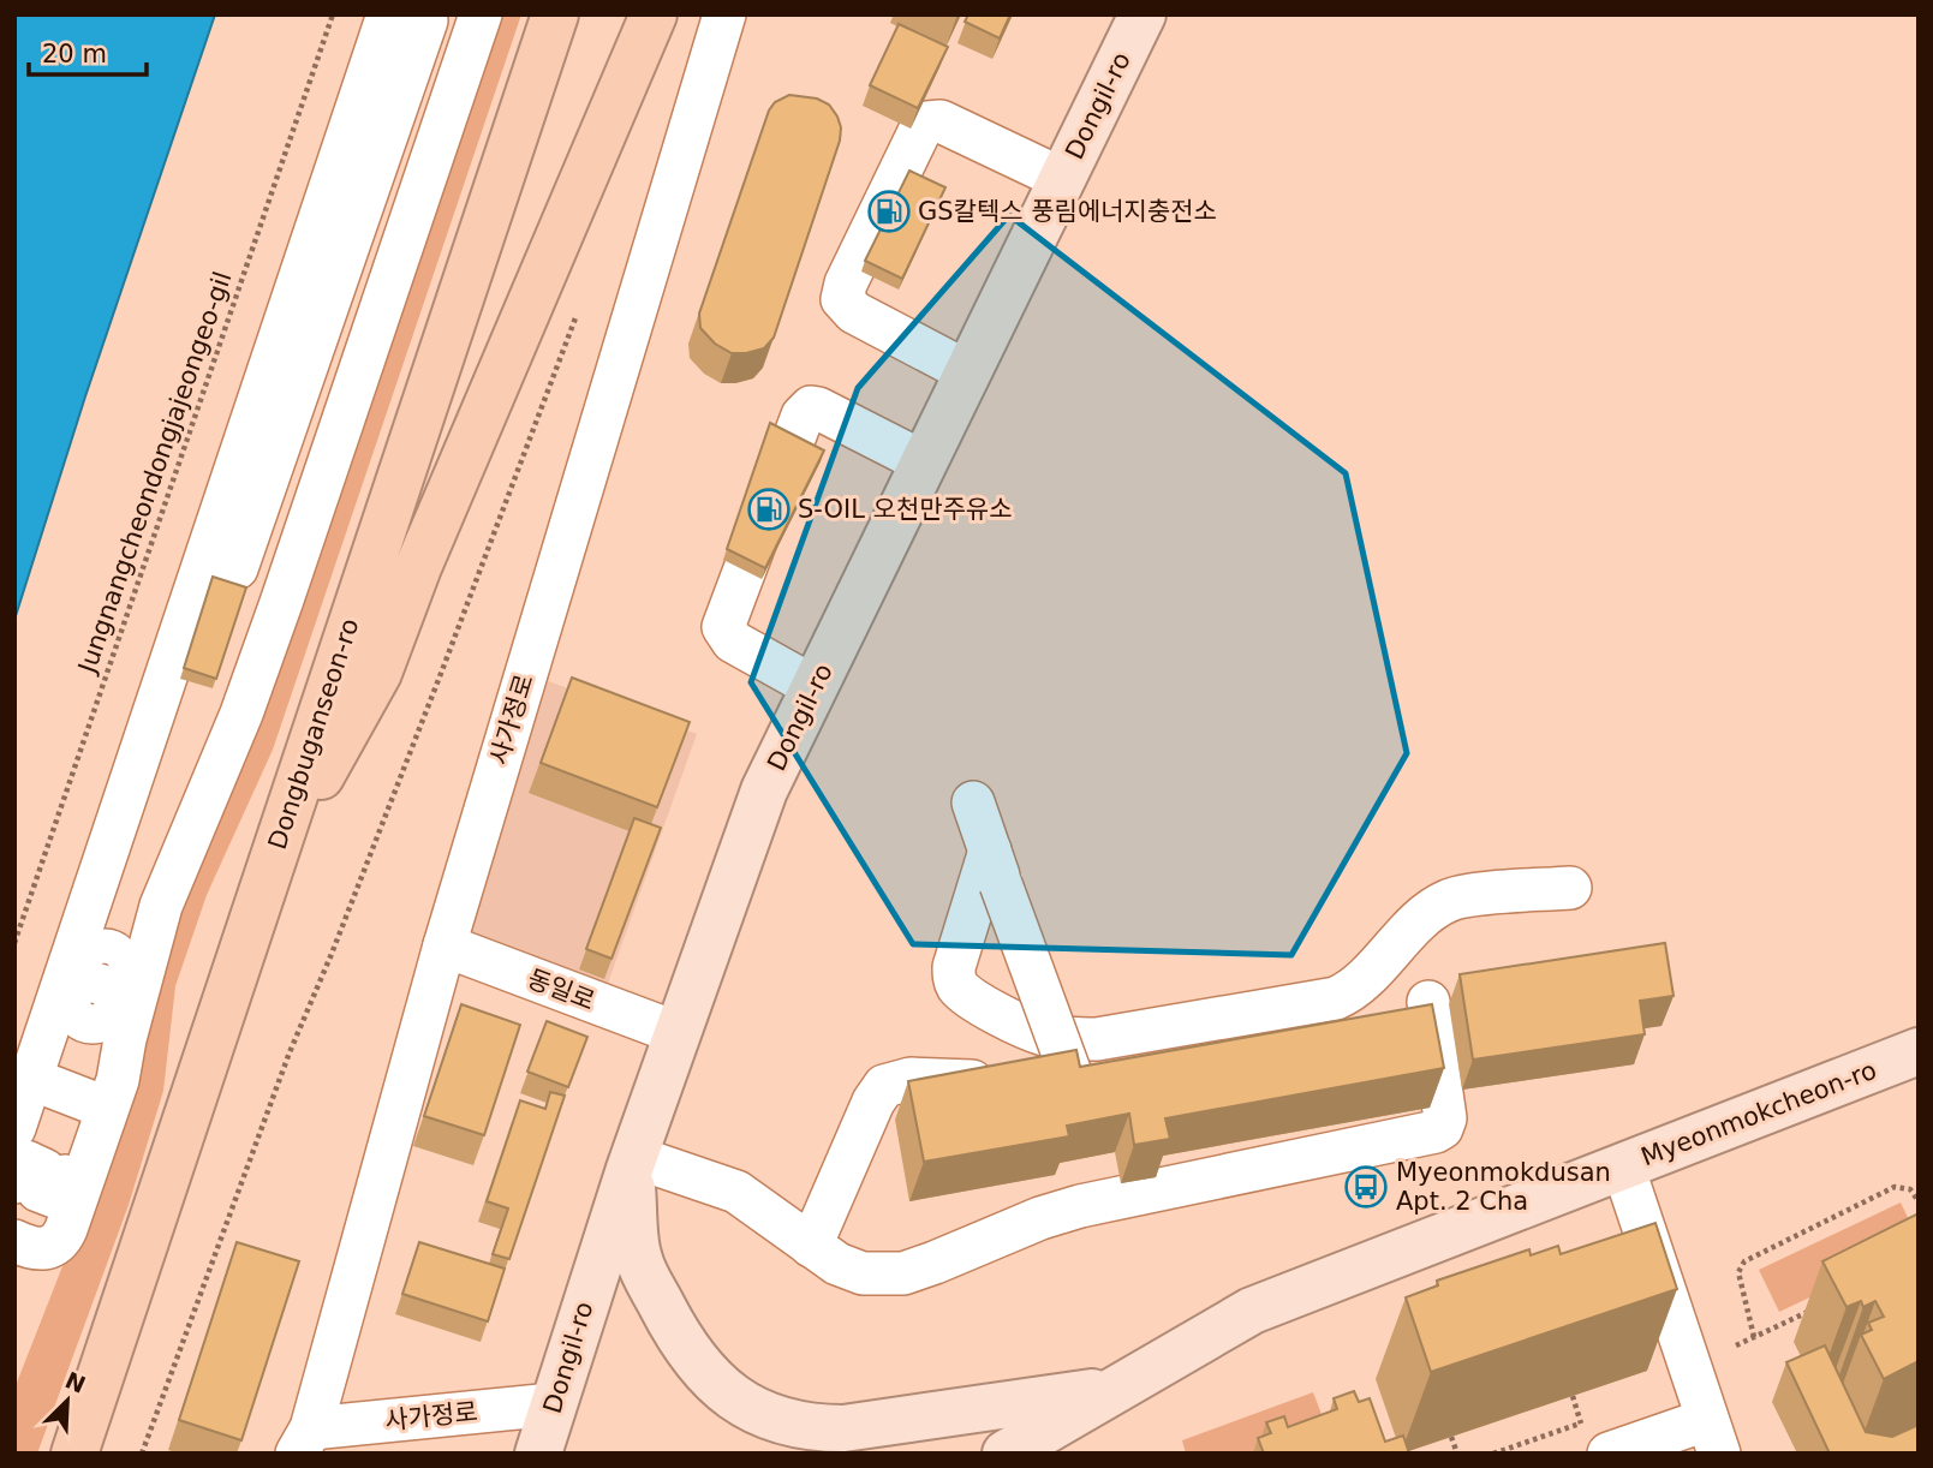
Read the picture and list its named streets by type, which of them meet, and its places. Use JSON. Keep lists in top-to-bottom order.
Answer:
{
  "streets": {
    "highway": ["Dongbuganseon-ro"],
    "main road": ["Dongil-ro", "Myeonmokcheon-ro"],
    "street": ["사가정로", "동일로"],
    "path": ["Jungnangcheondongjajeongeo-gil"]
  },
  "crossings": [
    ["Dongil-ro", "사가정로"],
    ["Dongil-ro", "동일로"],
    ["사가정로", "동일로"]
  ],
  "places": {
    "fuel station": ["GS칼텍스 풍림에너지충전소", "S-OIL 오천만주유소"],
    "bus stop": ["Myeonmokdusan Apt. 2 Cha"]
  },
  "scale_bar": "20 m",
  "north": "top right"
}
